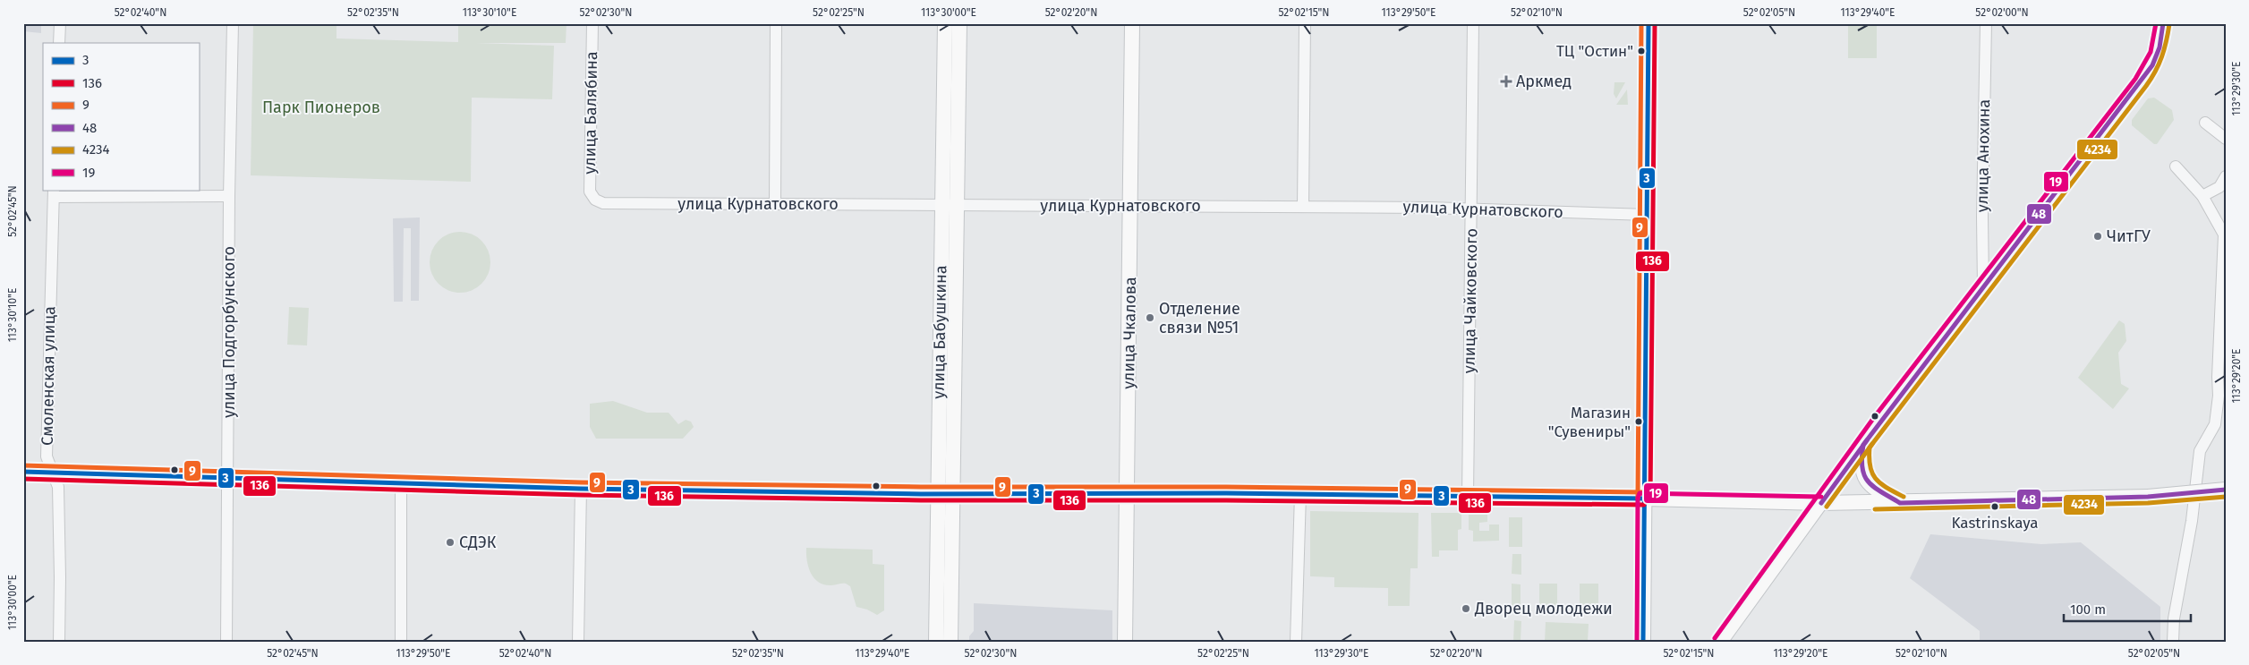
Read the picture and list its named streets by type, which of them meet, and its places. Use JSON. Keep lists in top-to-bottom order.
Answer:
{
  "streets": {
    "main road": ["улица Бабушкина", "улица Чкалова"],
    "street": [
      "улица Балябина",
      "улица Анохина",
      "улица Курнатовского",
      "улица Чайковского",
      "улица Подгорбунского",
      "Смоленская улица"
    ]
  },
  "crossings": [
    ["улица Балябина", "улица Курнатовского"],
    ["улица Курнатовского", "улица Чайковского"],
    ["улица Курнатовского", "улица Бабушкина"],
    ["улица Курнатовского", "улица Чкалова"]
  ],
  "parks": ["Парк Пионеров"],
  "places": {
    "other": [
      "ТЦ \"Остин\"",
      "ЧитГУ",
      "Отделение связи №51",
      "Магазин \"Сувениры\"",
      "Kastrinskaya",
      "СДЭК",
      "Дворец молодежи"
    ],
    "health": ["Аркмед"]
  },
  "lines": [
    "transit line 3",
    "transit line 136",
    "transit line 9",
    "transit line 48",
    "transit line 19",
    "transit line 4234"
  ],
  "legend": [
    "3",
    "136",
    "9",
    "48",
    "4234",
    "19"
  ],
  "scale_bar": "100 m",
  "coordinates": [
    "52°02'40\"N",
    "52°02'35\"N",
    "113°30'10\"E",
    "52°02'30\"N",
    "52°02'25\"N",
    "113°30'00\"E",
    "52°02'20\"N",
    "52°02'15\"N",
    "113°29'50\"E",
    "52°02'10\"N",
    "52°02'05\"N",
    "113°29'40\"E",
    "52°02'00\"N",
    "113°29'30\"E",
    "52°02'45\"N",
    "113°29'20\"E"
  ]
}
